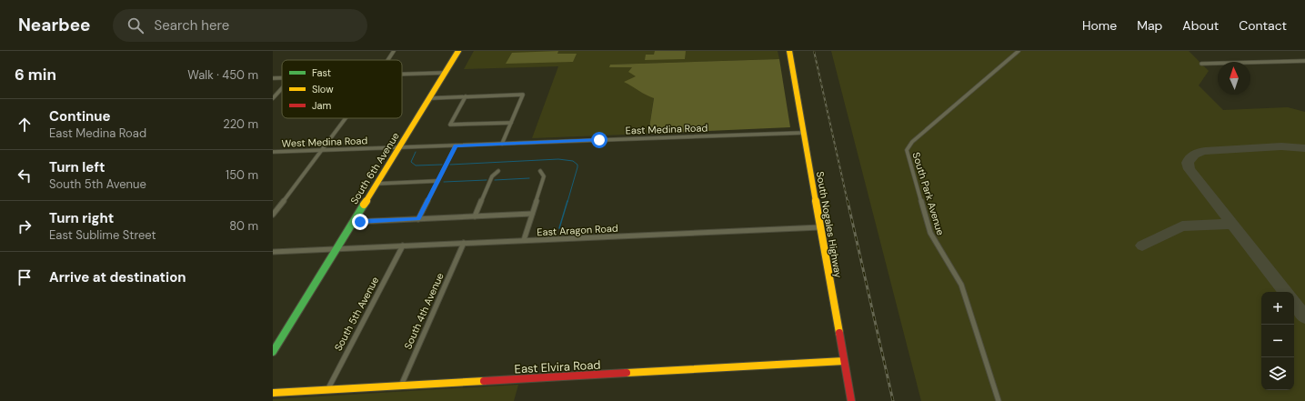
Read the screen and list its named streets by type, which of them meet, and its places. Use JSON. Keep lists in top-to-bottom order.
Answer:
{
  "streets": {
    "street": [
      "East Medina Road",
      "West Medina Road",
      "South 6th Avenue",
      "South Park Avenue",
      "South Nogales Highway",
      "East Aragon Road",
      "South 4th Avenue",
      "South 5th Avenue",
      "East Elvira Road"
    ]
  },
  "crossings": [
    ["East Medina Road", "West Medina Road"],
    ["East Medina Road", "South 6th Avenue"],
    ["East Medina Road", "South Nogales Highway"],
    ["West Medina Road", "South 6th Avenue"],
    ["South 6th Avenue", "East Aragon Road"],
    ["South Nogales Highway", "East Aragon Road"],
    ["South Nogales Highway", "East Elvira Road"],
    ["East Aragon Road", "South 4th Avenue"],
    ["East Aragon Road", "South 5th Avenue"],
    ["South 4th Avenue", "East Elvira Road"],
    ["South 5th Avenue", "East Elvira Road"]
  ],
  "legend": ["Fast", "Slow", "Jam"],
  "north": "top",
  "page": {
    "header": "Nearbee",
    "search": "Search here",
    "nav": [
      "Home",
      "Map",
      "About",
      "Contact"
    ],
    "heading": ["6 min", "Walk · 450 m"],
    "list": [
      ["Continue", "East Medina Road", "220 m"],
      ["Turn left", "South 5th Avenue", "150 m"],
      ["Turn right", "East Sublime Street", "80 m"],
      "Arrive at destination"
    ],
    "map_buttons": ["+", "−"]
  }
}
